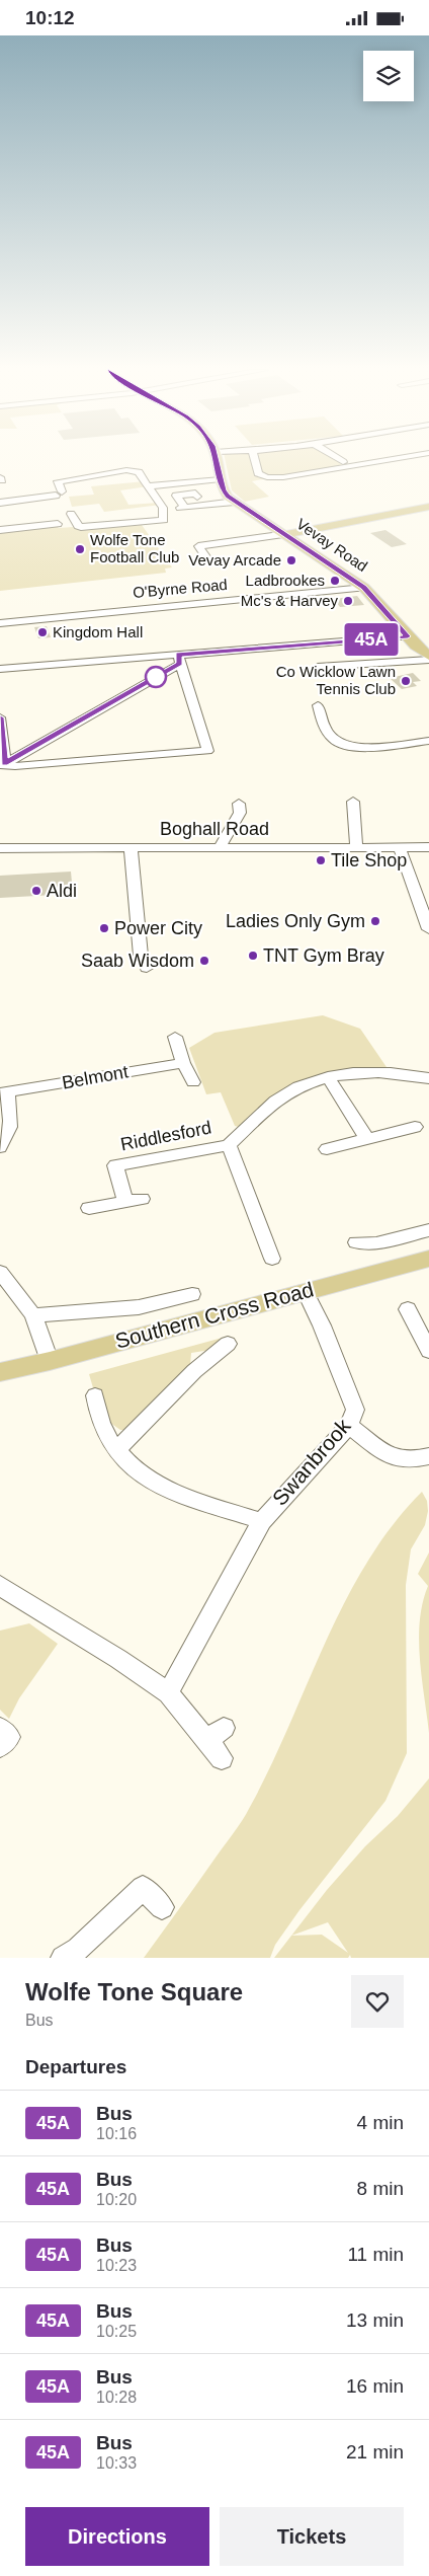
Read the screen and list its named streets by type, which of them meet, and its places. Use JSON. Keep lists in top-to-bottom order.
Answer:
{
  "streets": {
    "main road": ["Vevay Road", "Southern Cross Road"],
    "street": [
      "O'Byrne Road",
      "Boghall Road",
      "Belmont",
      "Riddlesford",
      "Swanbrook"
    ]
  },
  "crossings": [
    ["Vevay Road", "O'Byrne Road"],
    ["Southern Cross Road", "Swanbrook"]
  ],
  "places": [
    "Wolfe Tone Football Club",
    "Vevay Arcade",
    "Ladbrookes",
    "Mc's & Harvey",
    "Kingdom Hall",
    "Co Wicklow Lawn Tennis Club",
    "Tile Shop",
    "Aldi",
    "Ladies Only Gym",
    "Power City",
    "TNT Gym Bray",
    "Saab Wisdom"
  ],
  "lines": ["bus line 45A"],
  "page": {
    "status": "10:12",
    "on_map": "45A",
    "heading": [
      ["Wolfe Tone Square", "Bus"],
      "Departures"
    ],
    "list": [
      {
        "mark": "45A",
        "name": "Bus",
        "note": "10:16",
        "value": "4 min"
      },
      {
        "mark": "45A",
        "name": "Bus",
        "note": "10:20",
        "value": "8 min"
      },
      {
        "mark": "45A",
        "name": "Bus",
        "note": "10:23",
        "value": "11 min"
      },
      {
        "mark": "45A",
        "name": "Bus",
        "note": "10:25",
        "value": "13 min"
      },
      {
        "mark": "45A",
        "name": "Bus",
        "note": "10:28",
        "value": "16 min"
      },
      {
        "mark": "45A",
        "name": "Bus",
        "note": "10:33",
        "value": "21 min"
      }
    ],
    "buttons": ["Directions", "Tickets"]
  }
}
